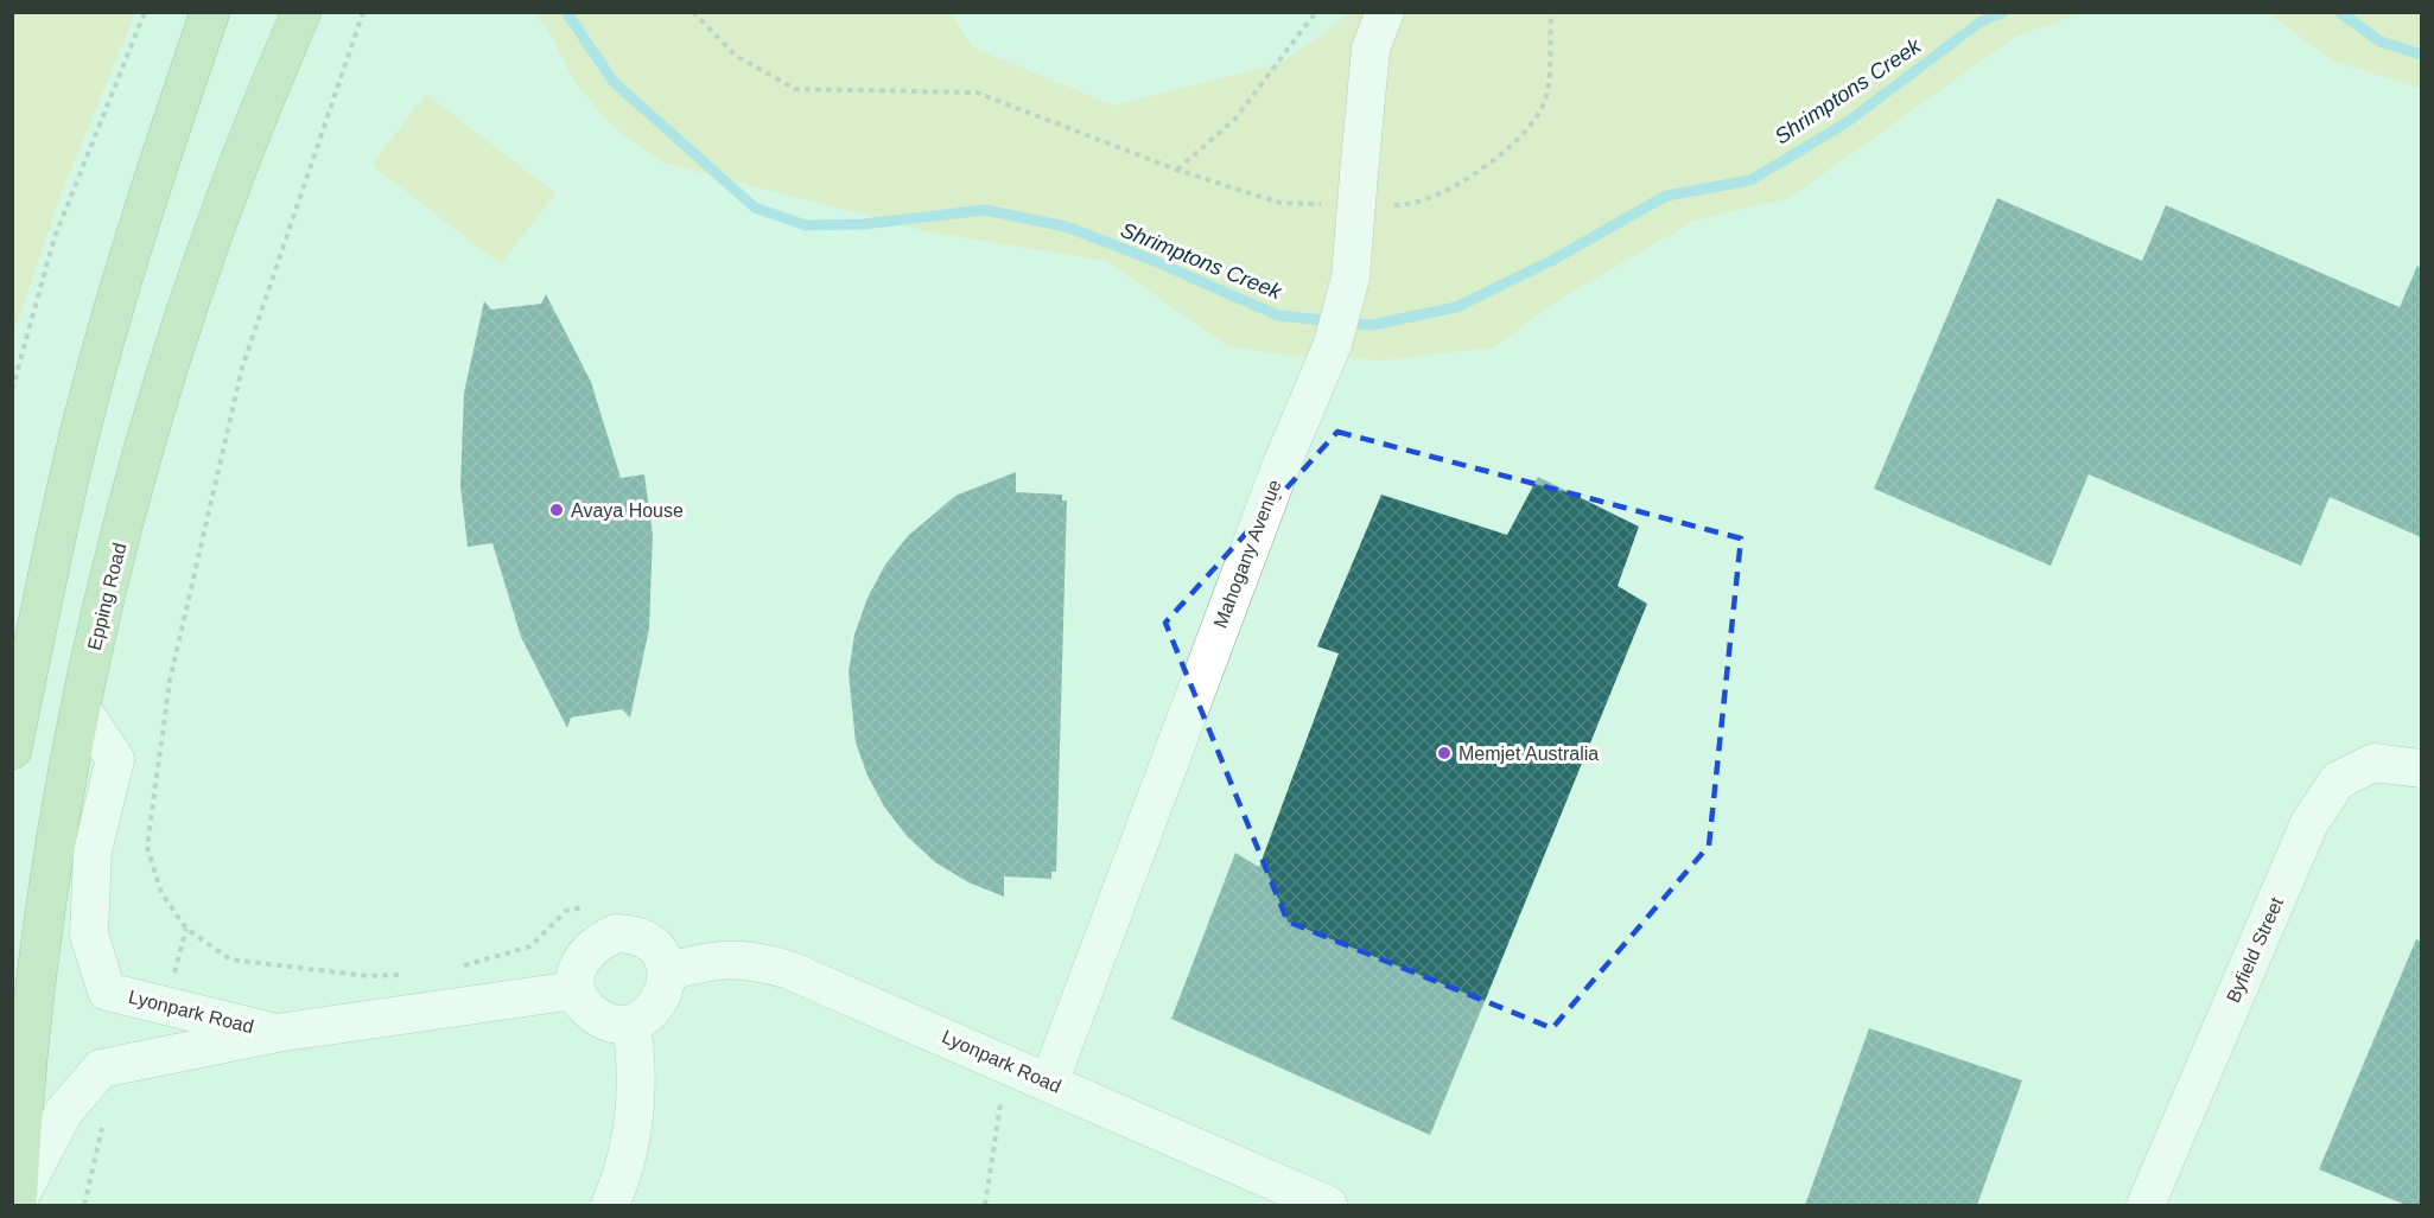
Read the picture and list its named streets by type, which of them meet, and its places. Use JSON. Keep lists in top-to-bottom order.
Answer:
{
  "streets": {
    "main road": ["Epping Road"],
    "street": ["Mahogany Avenue", "Byfield Street", "Lyonpark Road"]
  },
  "crossings": [
    ["Mahogany Avenue", "Lyonpark Road"],
    ["Epping Road", "Lyonpark Road"]
  ],
  "water": ["Shrimptons Creek"],
  "places": ["Avaya House", "Memjet Australia"]
}
